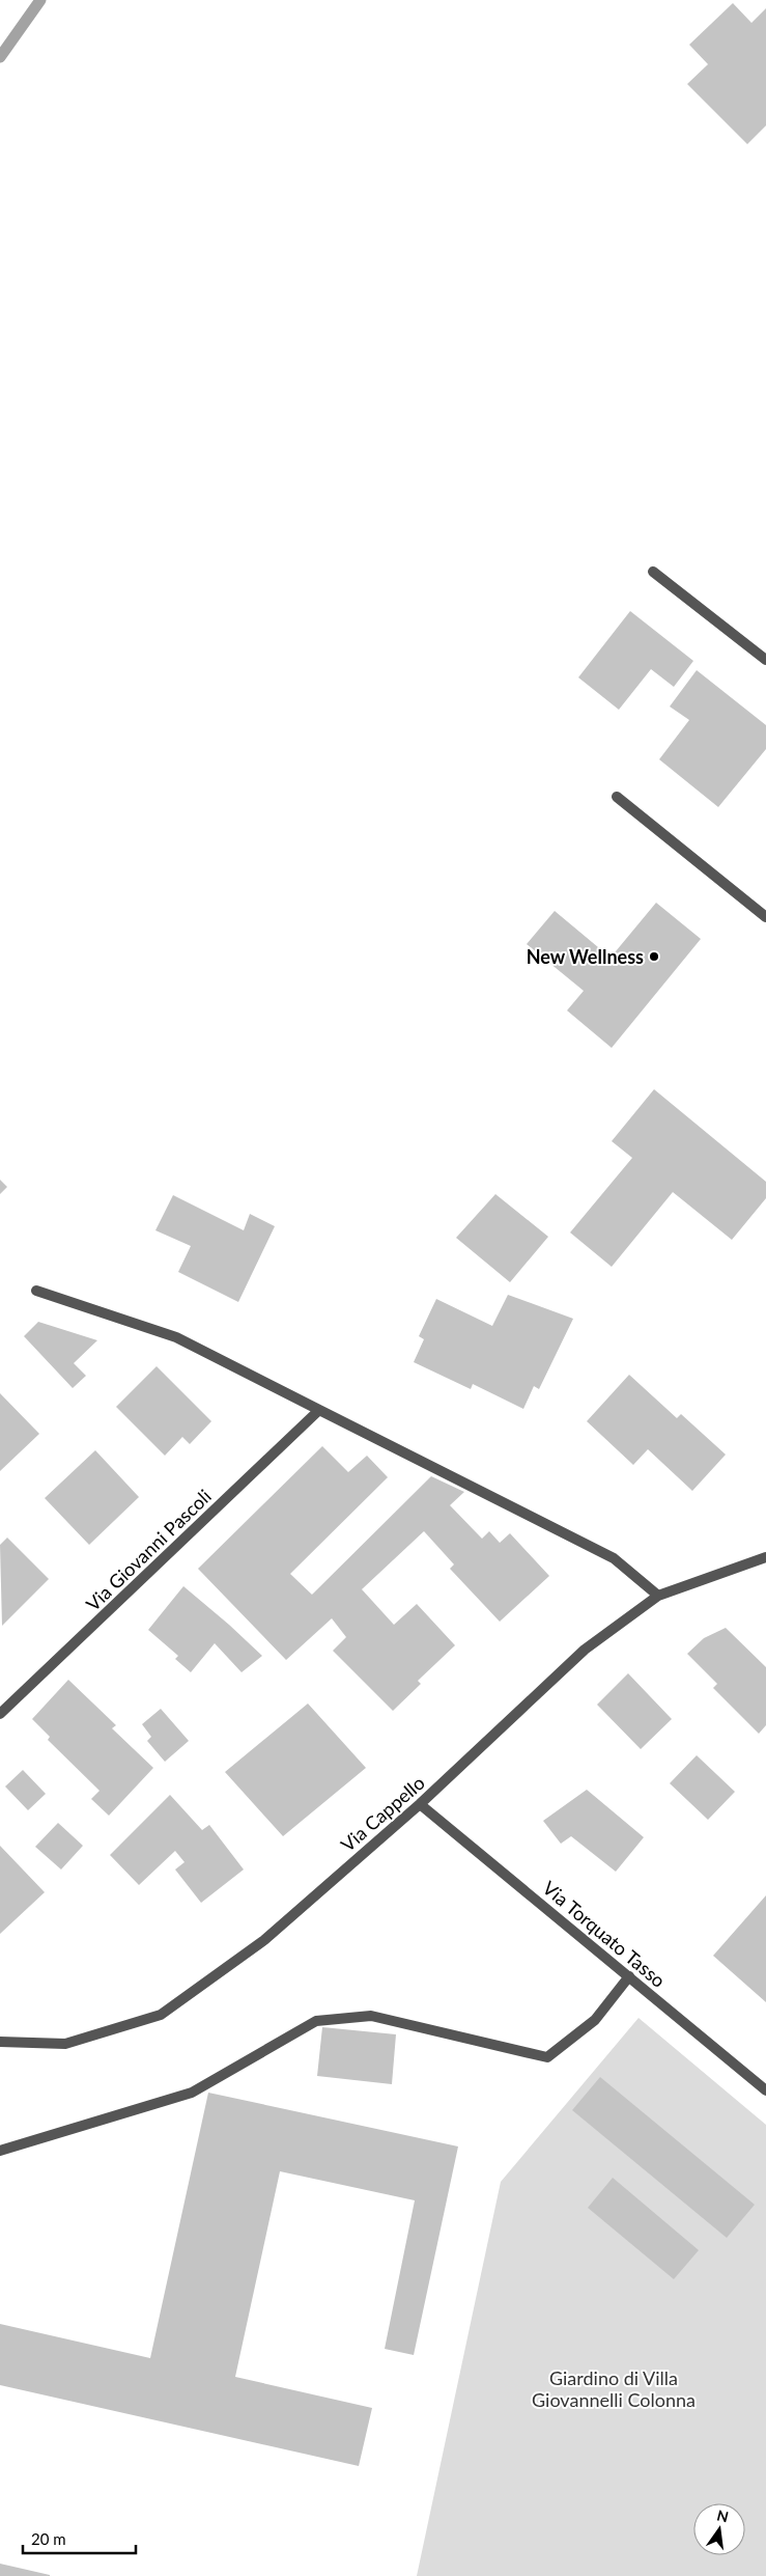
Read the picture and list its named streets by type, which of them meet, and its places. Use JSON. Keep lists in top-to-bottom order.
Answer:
{
  "streets": {
    "street": ["Via Giovanni Pascoli", "Via Cappello", "Via Torquato Tasso"]
  },
  "crossings": [
    ["Via Cappello", "Via Torquato Tasso"]
  ],
  "parks": ["Giardino di Villa Giovannelli Colonna"],
  "places": ["New Wellness"],
  "scale_bar": "20 m",
  "north": "top"
}
